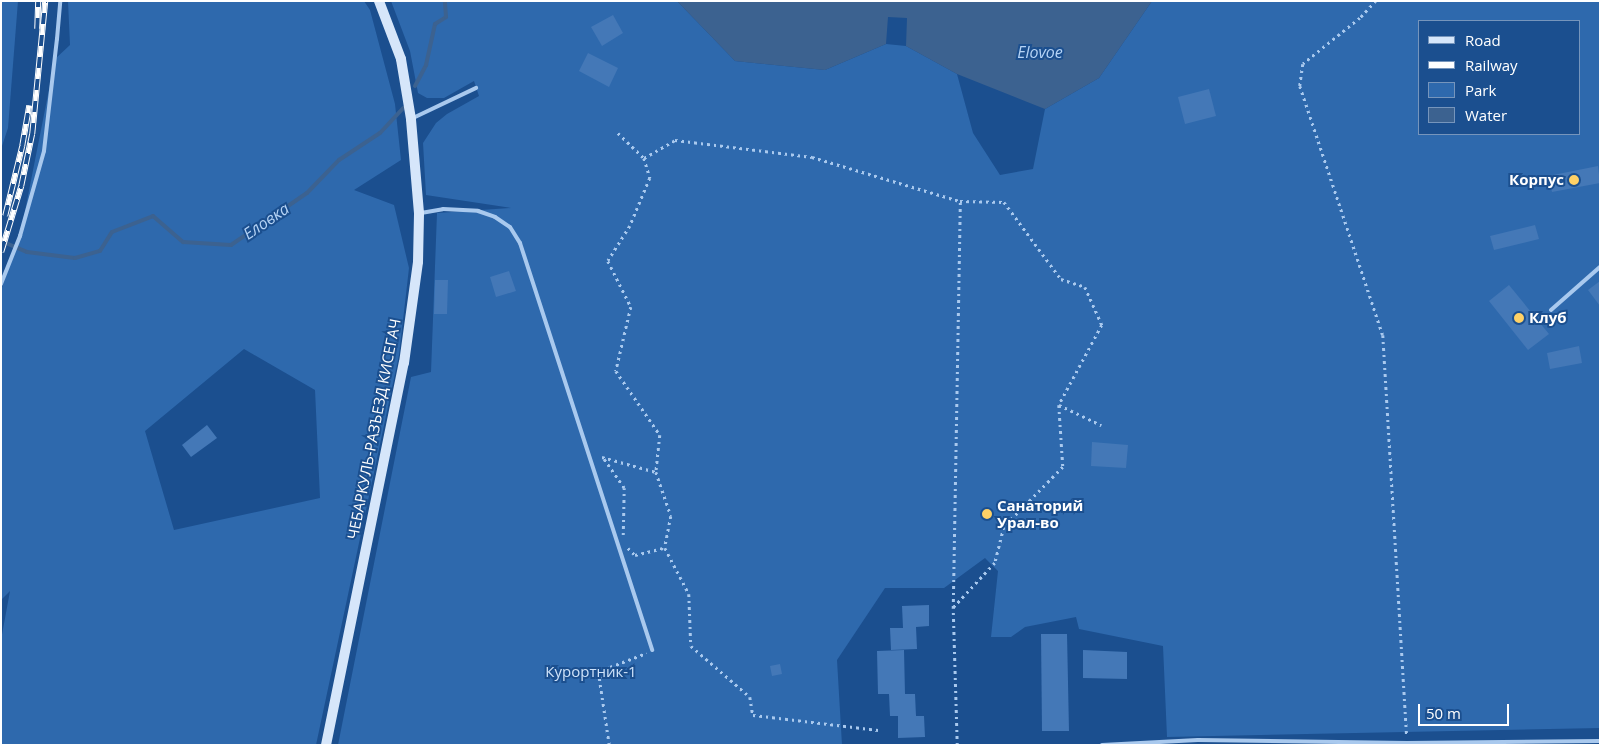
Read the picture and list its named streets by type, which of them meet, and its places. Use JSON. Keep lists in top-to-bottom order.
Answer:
{
  "streets": {
    "street": ["ЧЕБАРКУЛЬ-РАЗЪЕЗД КИСЕГАЧ"]
  },
  "water": ["Elovoe", "Еловка"],
  "parks": ["Курортник-1"],
  "places": ["Корпус", "Клуб", "Санаторий Урал-во"],
  "legend": [
    "Road",
    "Railway",
    "Park",
    "Water"
  ],
  "scale_bar": "50 m"
}
